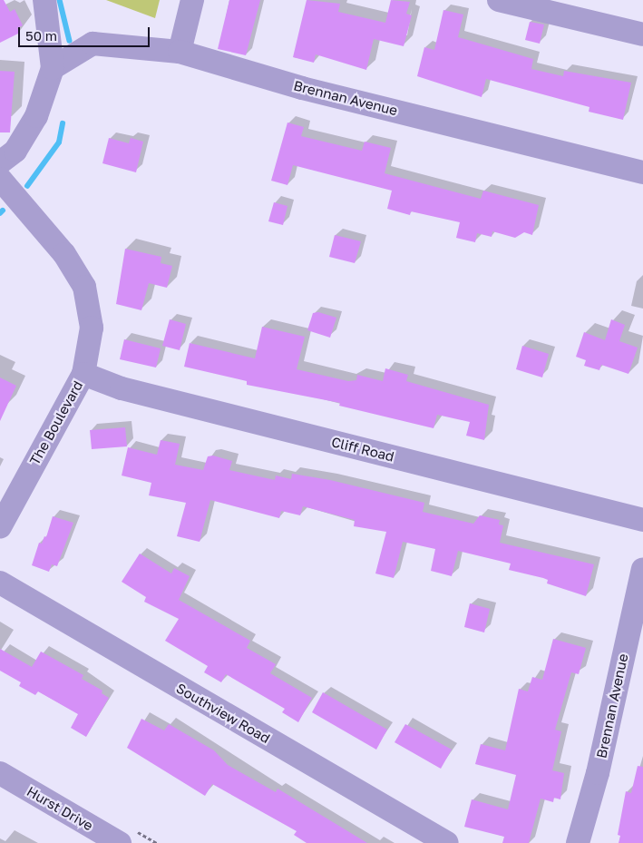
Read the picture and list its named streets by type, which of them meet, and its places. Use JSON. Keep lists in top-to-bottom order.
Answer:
{
  "streets": {
    "street": [
      "Brennan Avenue",
      "The Boulevard",
      "Cliff Road",
      "Southview Road",
      "Hurst Drive"
    ]
  },
  "crossings": [
    ["The Boulevard", "Cliff Road"]
  ],
  "scale_bar": "50 m"
}
